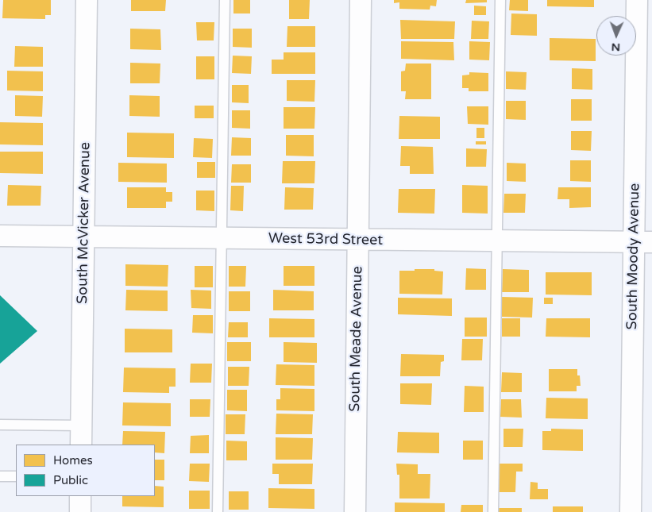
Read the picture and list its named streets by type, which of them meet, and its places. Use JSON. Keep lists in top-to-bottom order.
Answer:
{
  "streets": {
    "street": [
      "South McVicker Avenue",
      "West 53rd Street",
      "South Moody Avenue",
      "South Meade Avenue"
    ]
  },
  "crossings": [
    ["South McVicker Avenue", "West 53rd Street"],
    ["West 53rd Street", "South Moody Avenue"],
    ["West 53rd Street", "South Meade Avenue"]
  ],
  "legend": ["Homes", "Public"],
  "north": "bottom"
}
